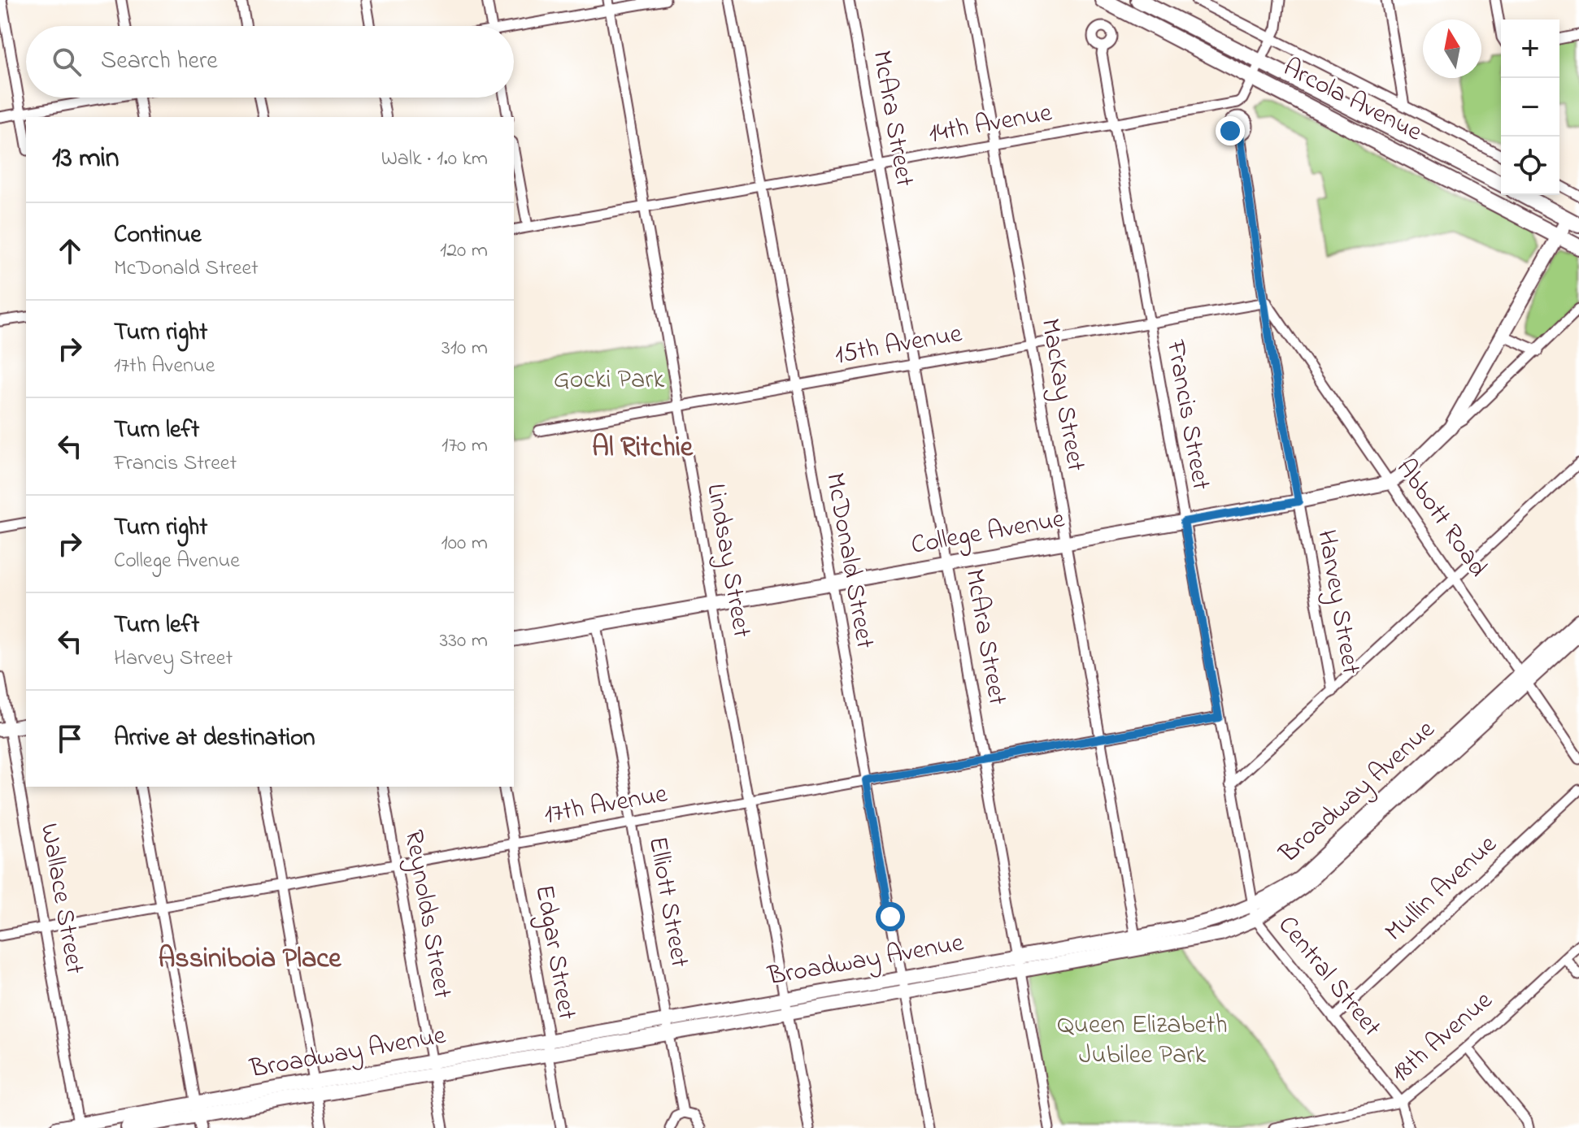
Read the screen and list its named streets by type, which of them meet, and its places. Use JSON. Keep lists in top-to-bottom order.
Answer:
{
  "streets": {
    "main road": ["Arcola Avenue"],
    "street": [
      "McAra Street",
      "14th Avenue",
      "15th Avenue",
      "MacKay Street",
      "Francis Street",
      "Abbott Road",
      "College Avenue",
      "Lindsay Street",
      "McDonald Street",
      "Harvey Street",
      "Broadway Avenue",
      "17th Avenue",
      "Mullin Avenue",
      "Wallace Street",
      "Elliott Street",
      "Reynolds Street",
      "Edgar Street",
      "Central Street",
      "18th Avenue"
    ]
  },
  "crossings": [
    ["Arcola Avenue", "14th Avenue"],
    ["Arcola Avenue", "College Avenue"],
    ["McAra Street", "14th Avenue"],
    ["McAra Street", "15th Avenue"],
    ["McAra Street", "College Avenue"],
    ["McAra Street", "Broadway Avenue"],
    ["McAra Street", "17th Avenue"],
    ["14th Avenue", "MacKay Street"],
    ["14th Avenue", "Francis Street"],
    ["14th Avenue", "Lindsay Street"],
    ["14th Avenue", "McDonald Street"],
    ["15th Avenue", "MacKay Street"],
    ["15th Avenue", "Francis Street"],
    ["15th Avenue", "Abbott Road"],
    ["15th Avenue", "Lindsay Street"],
    ["15th Avenue", "McDonald Street"],
    ["15th Avenue", "Harvey Street"],
    ["MacKay Street", "College Avenue"],
    ["MacKay Street", "Broadway Avenue"],
    ["MacKay Street", "17th Avenue"],
    ["Francis Street", "College Avenue"],
    ["Francis Street", "Broadway Avenue"],
    ["Francis Street", "17th Avenue"],
    ["Francis Street", "Central Street"],
    ["Abbott Road", "College Avenue"],
    ["Abbott Road", "Harvey Street"],
    ["Abbott Road", "Broadway Avenue"],
    ["College Avenue", "Lindsay Street"],
    ["College Avenue", "McDonald Street"],
    ["College Avenue", "Harvey Street"],
    ["College Avenue", "Elliott Street"],
    ["Lindsay Street", "Broadway Avenue"],
    ["Lindsay Street", "17th Avenue"],
    ["McDonald Street", "Broadway Avenue"],
    ["McDonald Street", "17th Avenue"],
    ["Broadway Avenue", "Wallace Street"],
    ["Broadway Avenue", "Elliott Street"],
    ["Broadway Avenue", "Reynolds Street"],
    ["Broadway Avenue", "Edgar Street"],
    ["Broadway Avenue", "Central Street"],
    ["17th Avenue", "Wallace Street"],
    ["17th Avenue", "Elliott Street"],
    ["17th Avenue", "Reynolds Street"],
    ["17th Avenue", "Edgar Street"],
    ["Mullin Avenue", "Central Street"],
    ["Central Street", "18th Avenue"]
  ],
  "districts": ["Al Ritchie", "Assiniboia Place"],
  "parks": ["Gocki Park", "Queen Elizabeth Jubilee Park"],
  "north": "top",
  "page": {
    "map_buttons": ["+", "−"],
    "search": "Search here",
    "heading": ["13 min", "Walk · 1.0 km"],
    "list": [
      ["Continue", "McDonald Street", "120 m"],
      ["Turn right", "17th Avenue", "310 m"],
      ["Turn left", "Francis Street", "170 m"],
      ["Turn right", "College Avenue", "100 m"],
      ["Turn left", "Harvey Street", "330 m"],
      "Arrive at destination"
    ]
  }
}
